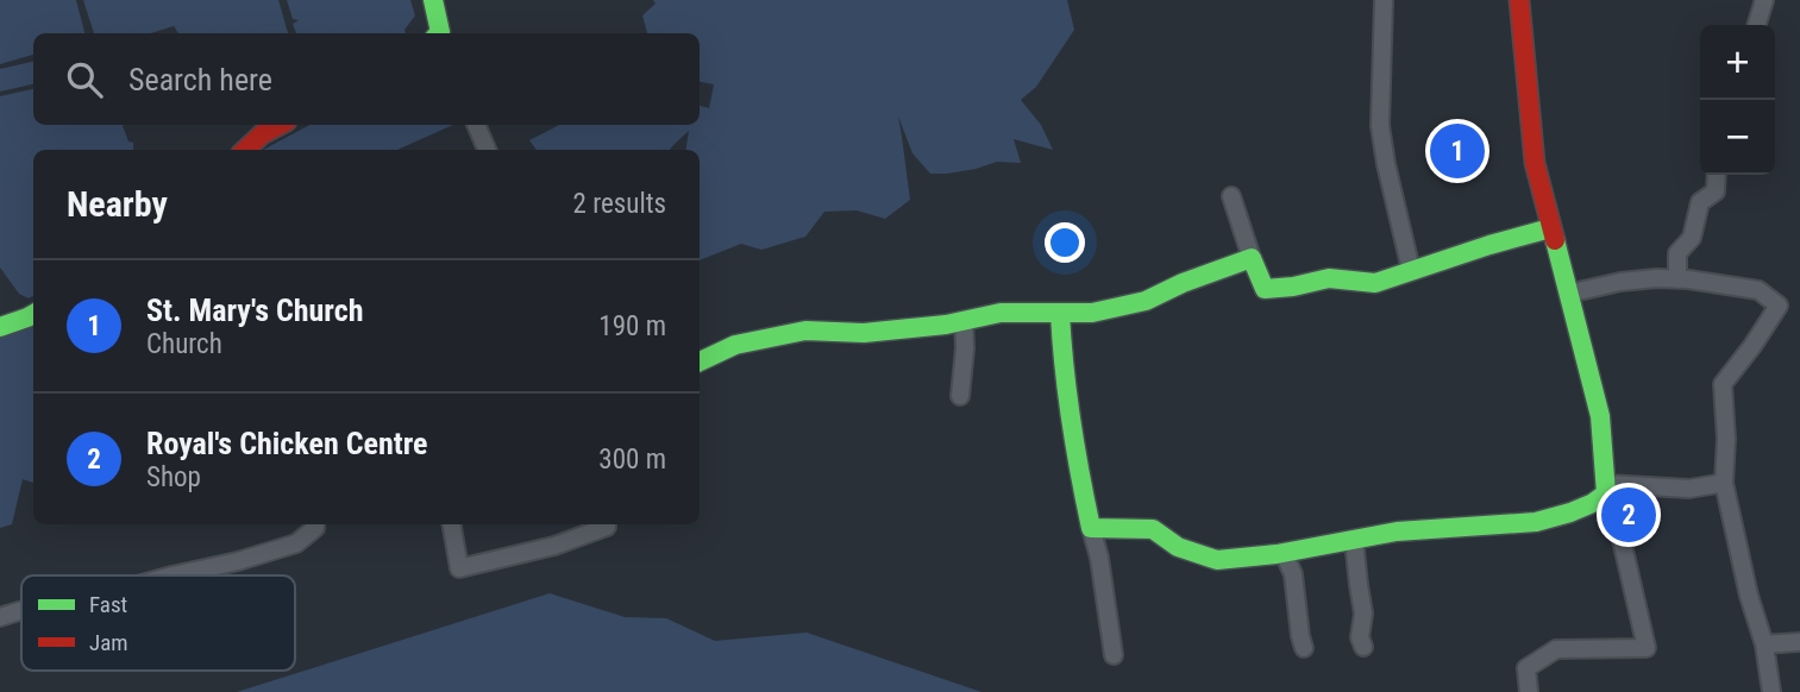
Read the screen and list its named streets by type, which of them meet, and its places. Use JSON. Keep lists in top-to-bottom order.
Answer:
{
  "legend": ["Fast", "Jam"],
  "page": {
    "map_buttons": ["+", "−"],
    "search": "Search here",
    "pins": ["1", "2"],
    "heading": ["Nearby", "2 results"],
    "list": [
      {
        "mark": "1",
        "name": "St. Mary's Church",
        "note": "Church",
        "value": "190 m"
      },
      {
        "mark": "2",
        "name": "Royal's Chicken Centre",
        "note": "Shop",
        "value": "300 m"
      }
    ]
  }
}
